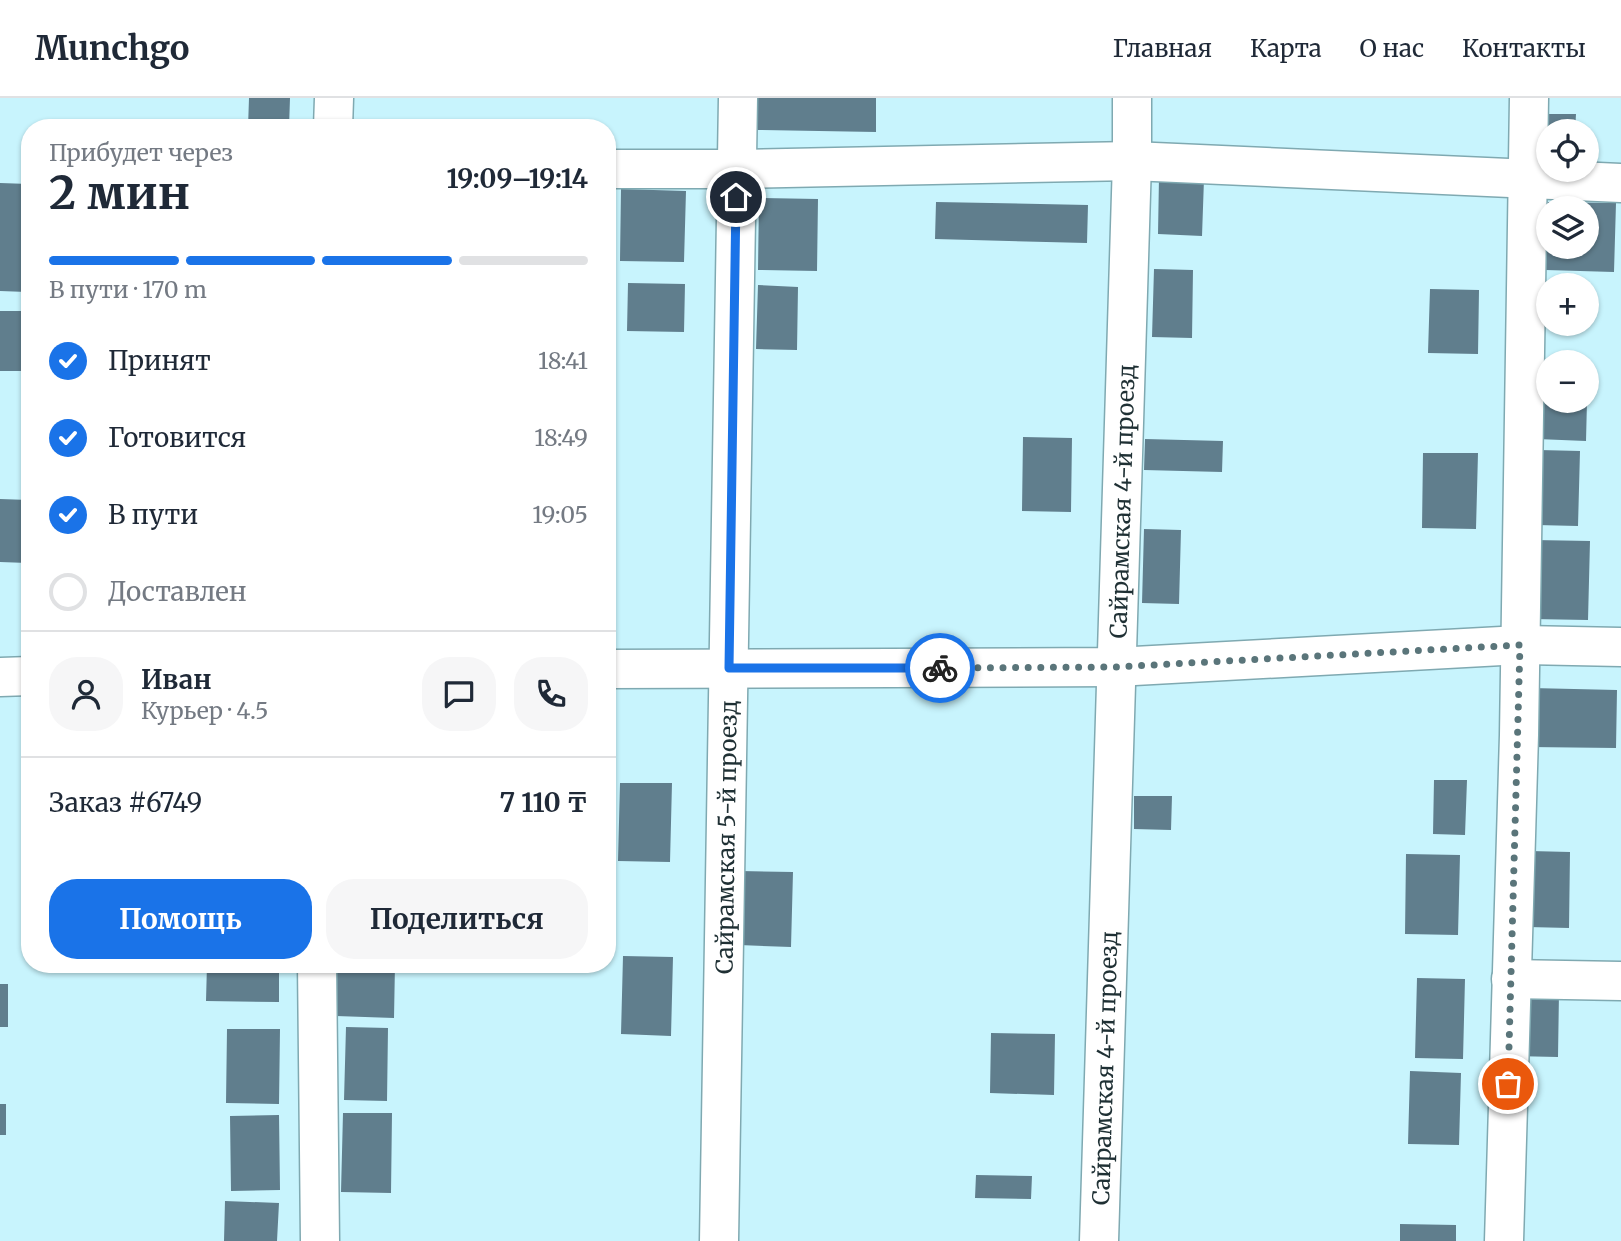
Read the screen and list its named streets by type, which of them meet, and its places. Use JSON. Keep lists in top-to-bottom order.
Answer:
{
  "streets": {
    "street": ["Сайрамская 4-й проезд", "Сайрамская 5-й проезд"]
  },
  "page": {
    "header": "Munchgo",
    "nav": [
      "Главная",
      "Карта",
      "О нас",
      "Контакты"
    ],
    "map_buttons": ["+", "−"],
    "heading": ["2 мин", "Прибудет через", "19:09–19:14"],
    "panel": [
      "Иван",
      "Курьер · 4.5",
      "Заказ #6749",
      "7 110 ₸"
    ],
    "bar": "В пути · 170 m",
    "list": [
      ["Принят", "18:41"],
      ["Готовится", "18:49"],
      ["В пути", "19:05"],
      "Доставлен"
    ],
    "buttons": ["Помощь", "Поделиться"]
  }
}
